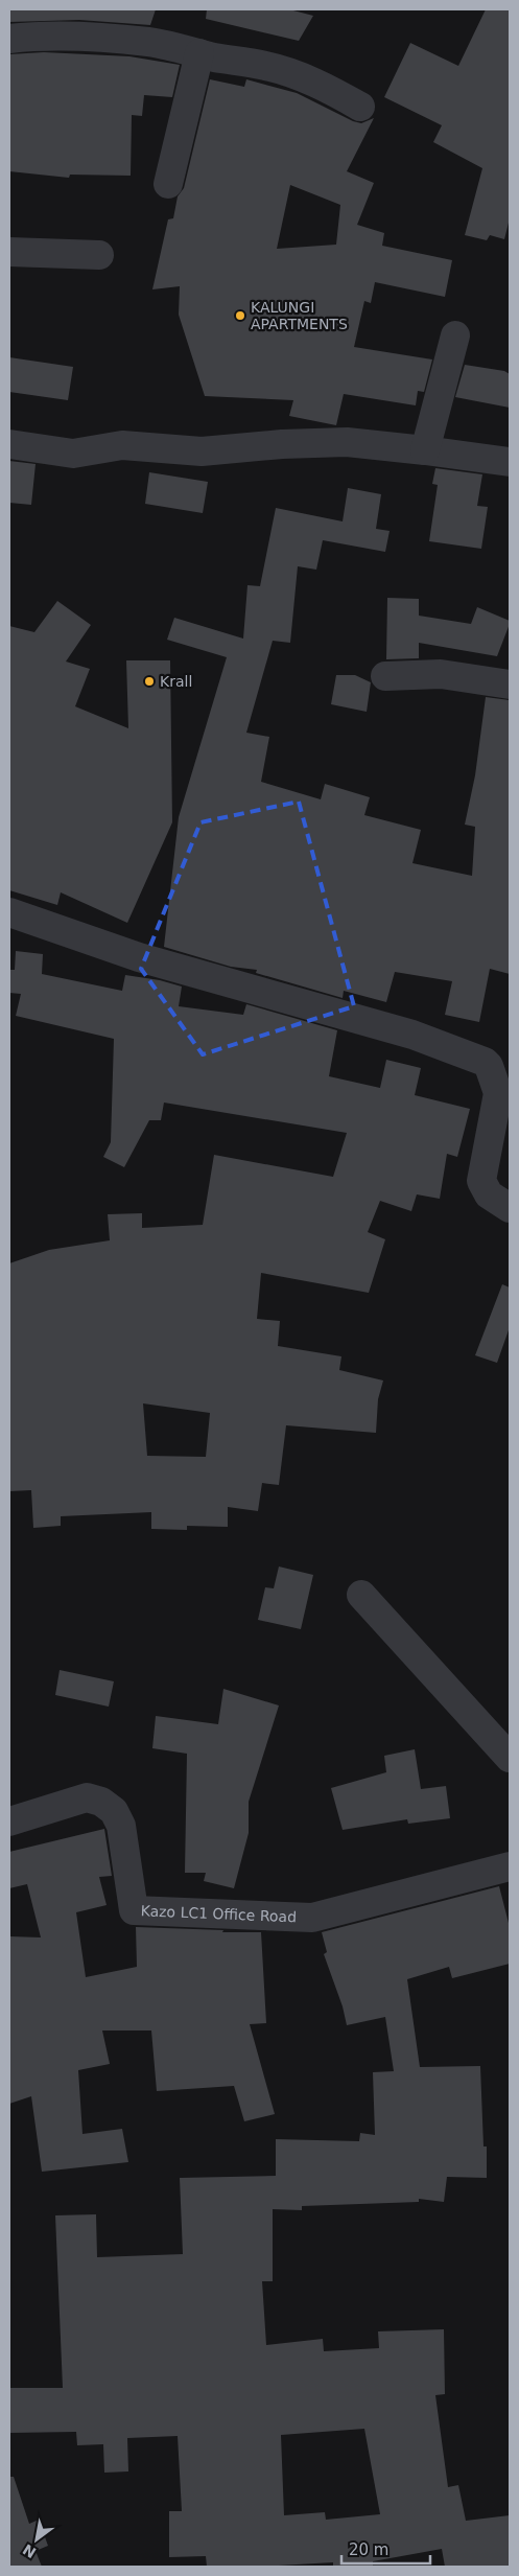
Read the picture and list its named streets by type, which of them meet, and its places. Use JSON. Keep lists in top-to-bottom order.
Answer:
{
  "streets": {
    "street": ["Kazo LC1 Office Road"]
  },
  "places": ["KALUNGI APARTMENTS", "Krall"],
  "scale_bar": "20 m",
  "north": "bottom left"
}
